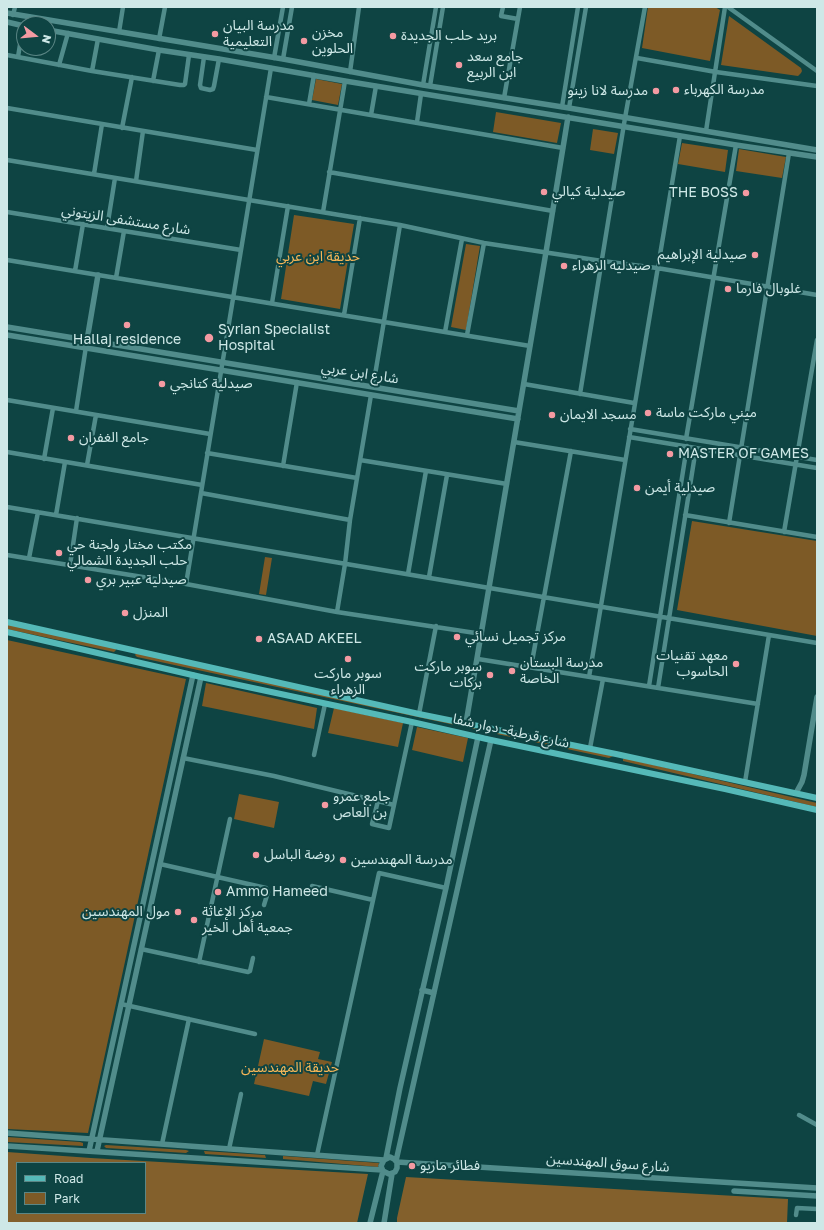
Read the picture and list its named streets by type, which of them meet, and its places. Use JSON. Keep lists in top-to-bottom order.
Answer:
{
  "streets": {
    "main road": ["شارع قرطبة- دوار شفا"],
    "street": ["شارع مستشفى الزيتوني", "شارع ابن عربي", "شارع سوق المهندسين"]
  },
  "parks": ["حديقة ابن عربي", "حديقة المهندسين"],
  "places": [
    "مدرسة البيان التعليمية",
    "بريد حلب الجديدة",
    "مخزن الحلوين",
    "جامع سعد ابن الربيع",
    "مدرسة الكهرباء",
    "مدرسة لانا زينو",
    "صيدلية كيالي",
    "THE BOSS",
    "صيدلية الإبراهيم",
    "صيدليه الزهراء",
    "غلوبال فارما",
    "Hallaj residence",
    "Syrian Specialist Hospital",
    "صيدلية كتانجي",
    "ميني ماركت ماسة",
    "مسجد الايمان",
    "جامع الغفران",
    "MASTER OF GAMES",
    "صيدلية أيمن",
    "مكتب مختار ولجنة حي حلب الجديدة الشمالي",
    "صيدلية عبير بري",
    "المنزل",
    "مركز تجميل نسائي",
    "ASAAD AKEEL",
    "سوبر ماركت الزهراء",
    "معهد تقنيات الحاسوب",
    "مدرسة البستان الخاصة",
    "سوبر ماركت بركات",
    "جامع عمرو بن العاص",
    "روضة الباسل",
    "مدرسة المهندسين",
    "Ammo Hameed",
    "مول المهندسين",
    "مركز الإغاثة جمعية أهل الخير",
    "فطائر ماريو"
  ],
  "legend": ["Road", "Park"],
  "north": "right"
}
